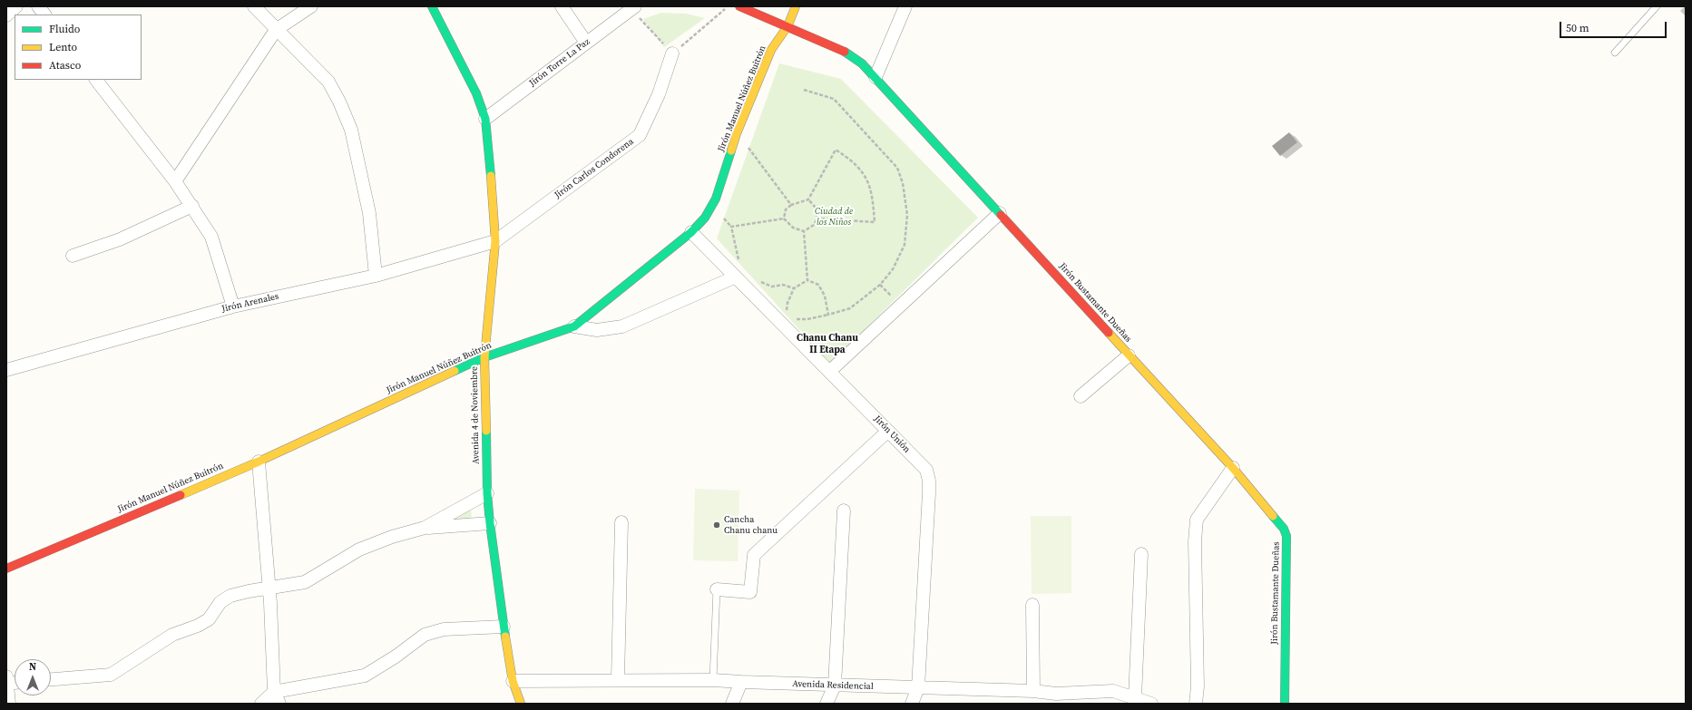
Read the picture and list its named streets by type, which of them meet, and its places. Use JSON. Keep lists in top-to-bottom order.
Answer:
{
  "streets": {
    "street": [
      "Jirón Torre La Paz",
      "Jirón Manuel Núñez Buitrón",
      "Jirón Carlos Condorena",
      "Jirón Arenales",
      "Jirón Bustamante Dueñas",
      "Avenida 4 de Noviembre",
      "Jirón Unión",
      "Avenida Residencial"
    ]
  },
  "crossings": [
    ["Jirón Torre La Paz", "Avenida 4 de Noviembre"],
    ["Jirón Manuel Núñez Buitrón", "Jirón Bustamante Dueñas"],
    ["Jirón Manuel Núñez Buitrón", "Avenida 4 de Noviembre"],
    ["Jirón Manuel Núñez Buitrón", "Jirón Unión"],
    ["Jirón Carlos Condorena", "Jirón Arenales"],
    ["Jirón Carlos Condorena", "Avenida 4 de Noviembre"],
    ["Jirón Arenales", "Avenida 4 de Noviembre"],
    ["Avenida 4 de Noviembre", "Avenida Residencial"],
    ["Jirón Unión", "Avenida Residencial"]
  ],
  "districts": ["Chanu Chanu II Etapa"],
  "parks": ["Ciudad de los Niños"],
  "places": ["Cancha Chanu chanu"],
  "legend": ["Fluido", "Lento", "Atasco"],
  "scale_bar": "50 m",
  "north": "top"
}
